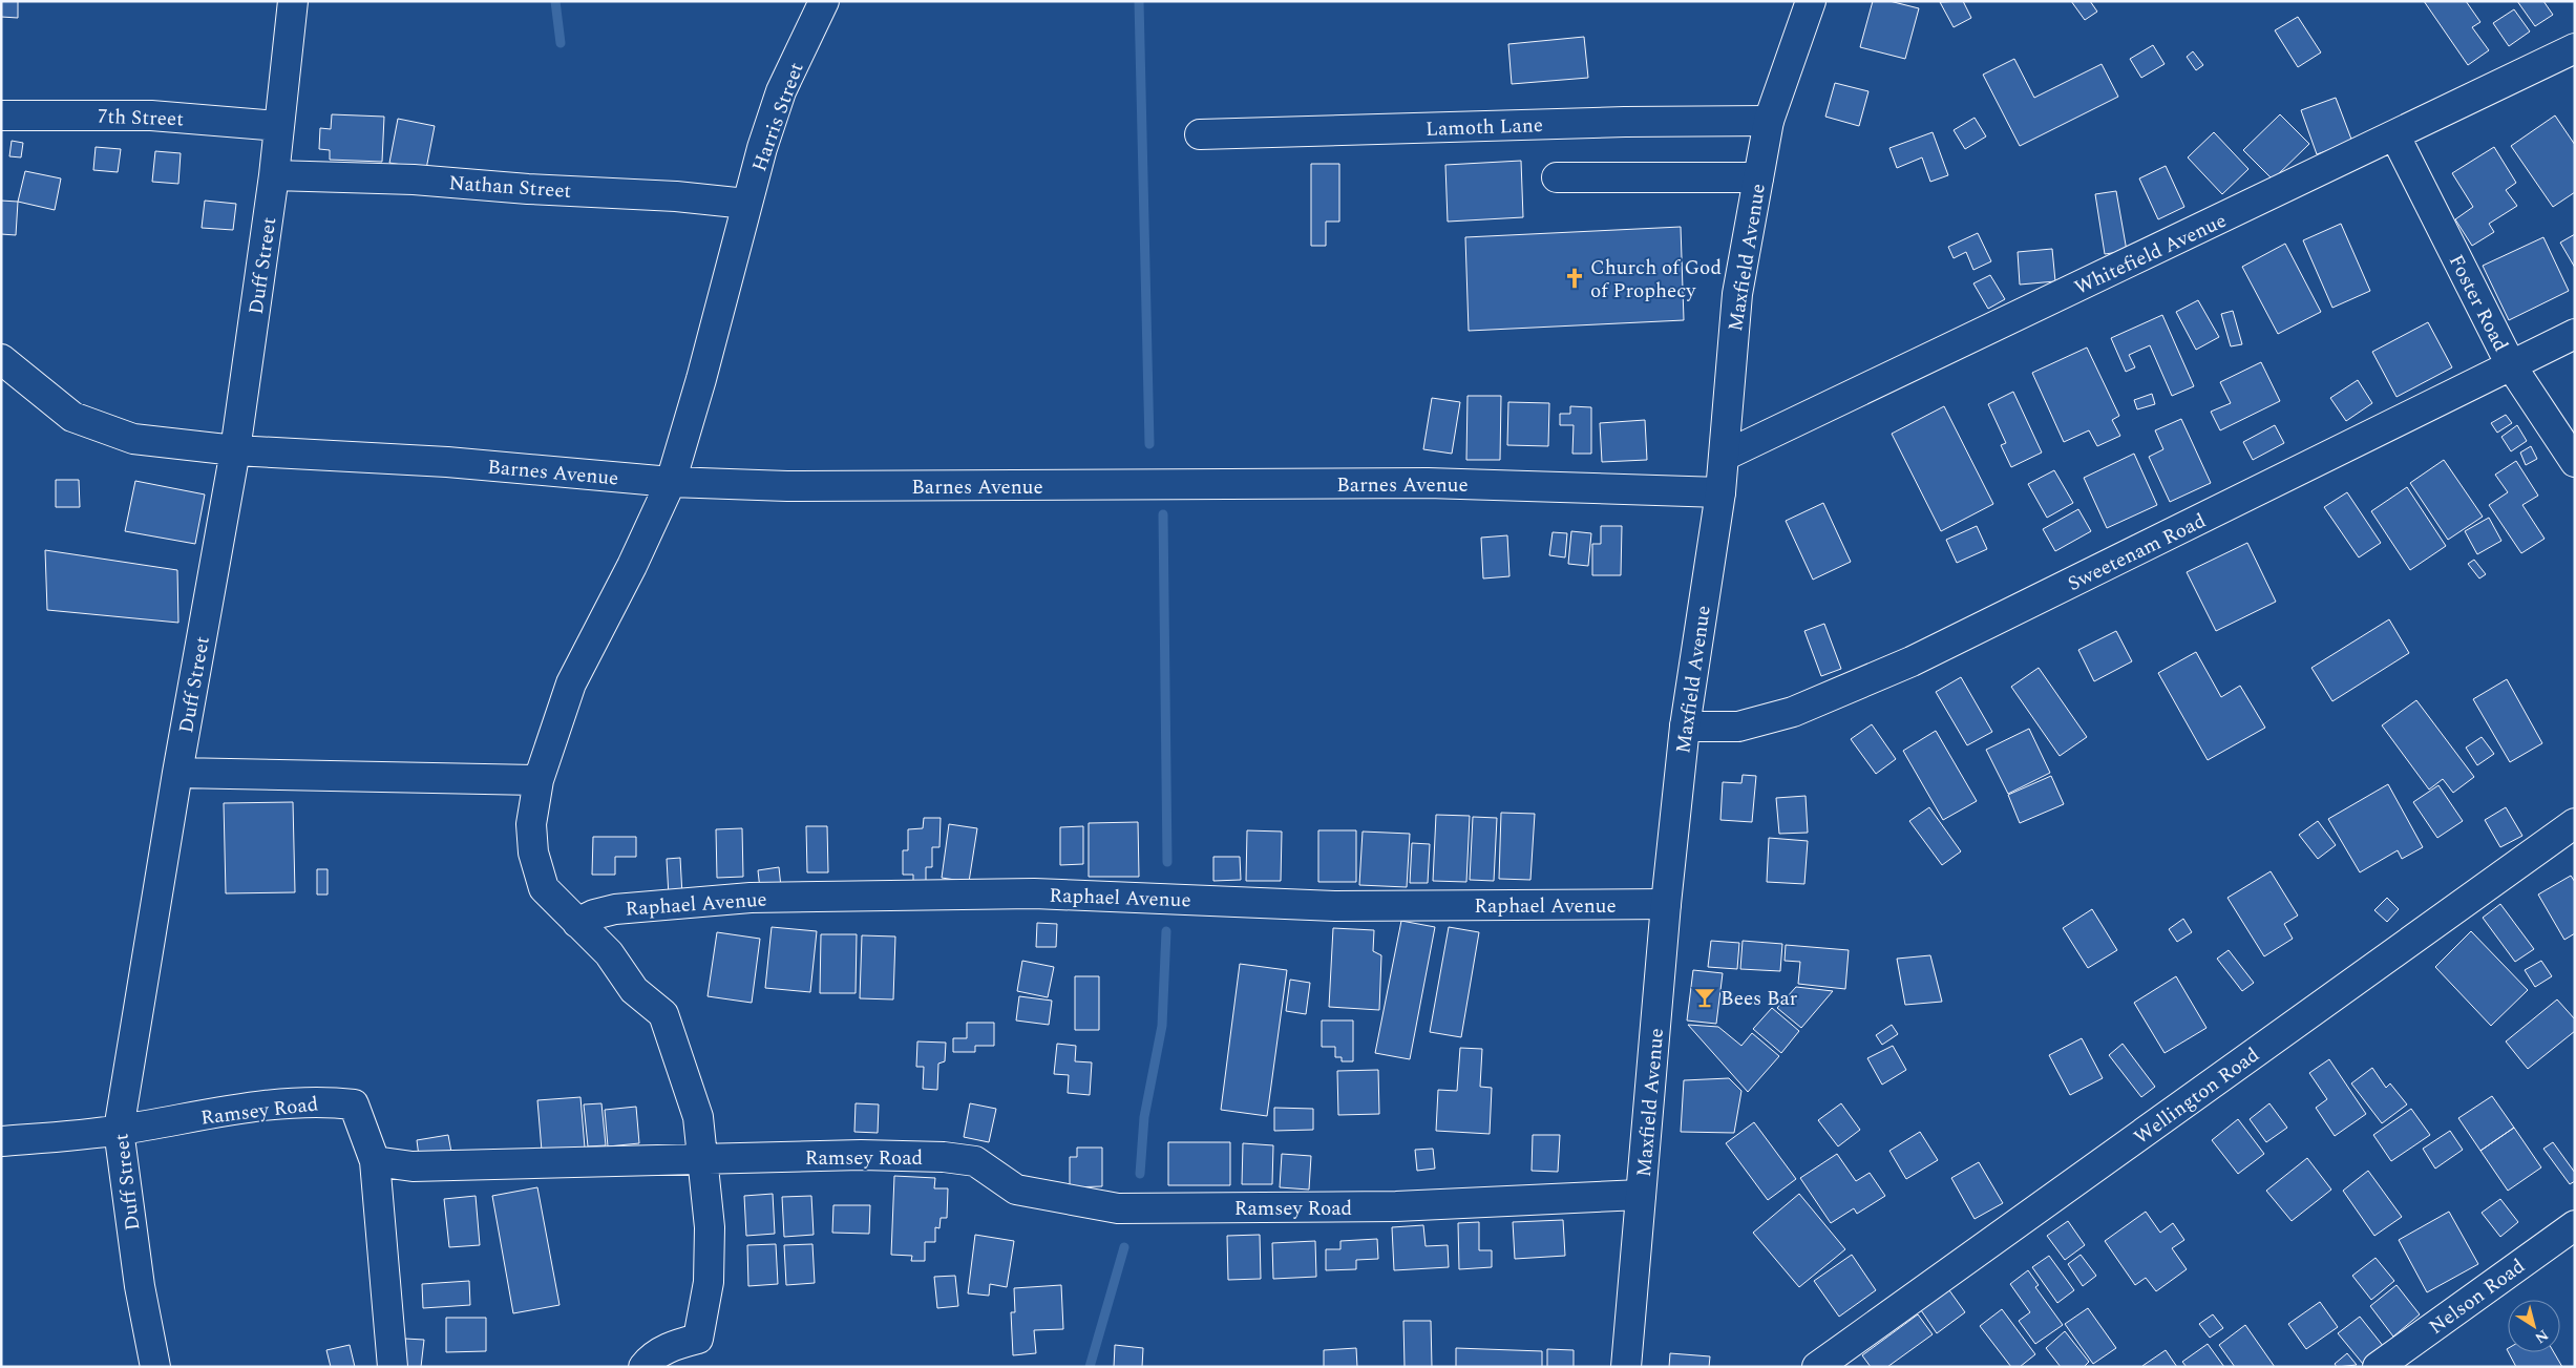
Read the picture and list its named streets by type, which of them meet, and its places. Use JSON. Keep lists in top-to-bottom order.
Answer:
{
  "streets": {
    "street": [
      "7th Street",
      "Harris Street",
      "Lamoth Lane",
      "Nathan Street",
      "Whitefield Avenue",
      "Maxfield Avenue",
      "Duff Street",
      "Foster Road",
      "Barnes Avenue",
      "Sweetenam Road",
      "Raphael Avenue",
      "Wellington Road",
      "Ramsey Road",
      "Nelson Road"
    ]
  },
  "crossings": [
    ["7th Street", "Duff Street"],
    ["Harris Street", "Nathan Street"],
    ["Harris Street", "Barnes Avenue"],
    ["Harris Street", "Raphael Avenue"],
    ["Harris Street", "Ramsey Road"],
    ["Lamoth Lane", "Maxfield Avenue"],
    ["Nathan Street", "Duff Street"],
    ["Whitefield Avenue", "Maxfield Avenue"],
    ["Whitefield Avenue", "Foster Road"],
    ["Maxfield Avenue", "Barnes Avenue"],
    ["Maxfield Avenue", "Sweetenam Road"],
    ["Maxfield Avenue", "Raphael Avenue"],
    ["Maxfield Avenue", "Ramsey Road"],
    ["Duff Street", "Barnes Avenue"],
    ["Duff Street", "Ramsey Road"],
    ["Foster Road", "Sweetenam Road"]
  ],
  "places": {
    "church": ["Church of God of Prophecy"],
    "bar": ["Bees Bar"]
  },
  "north": "bottom right"
}
